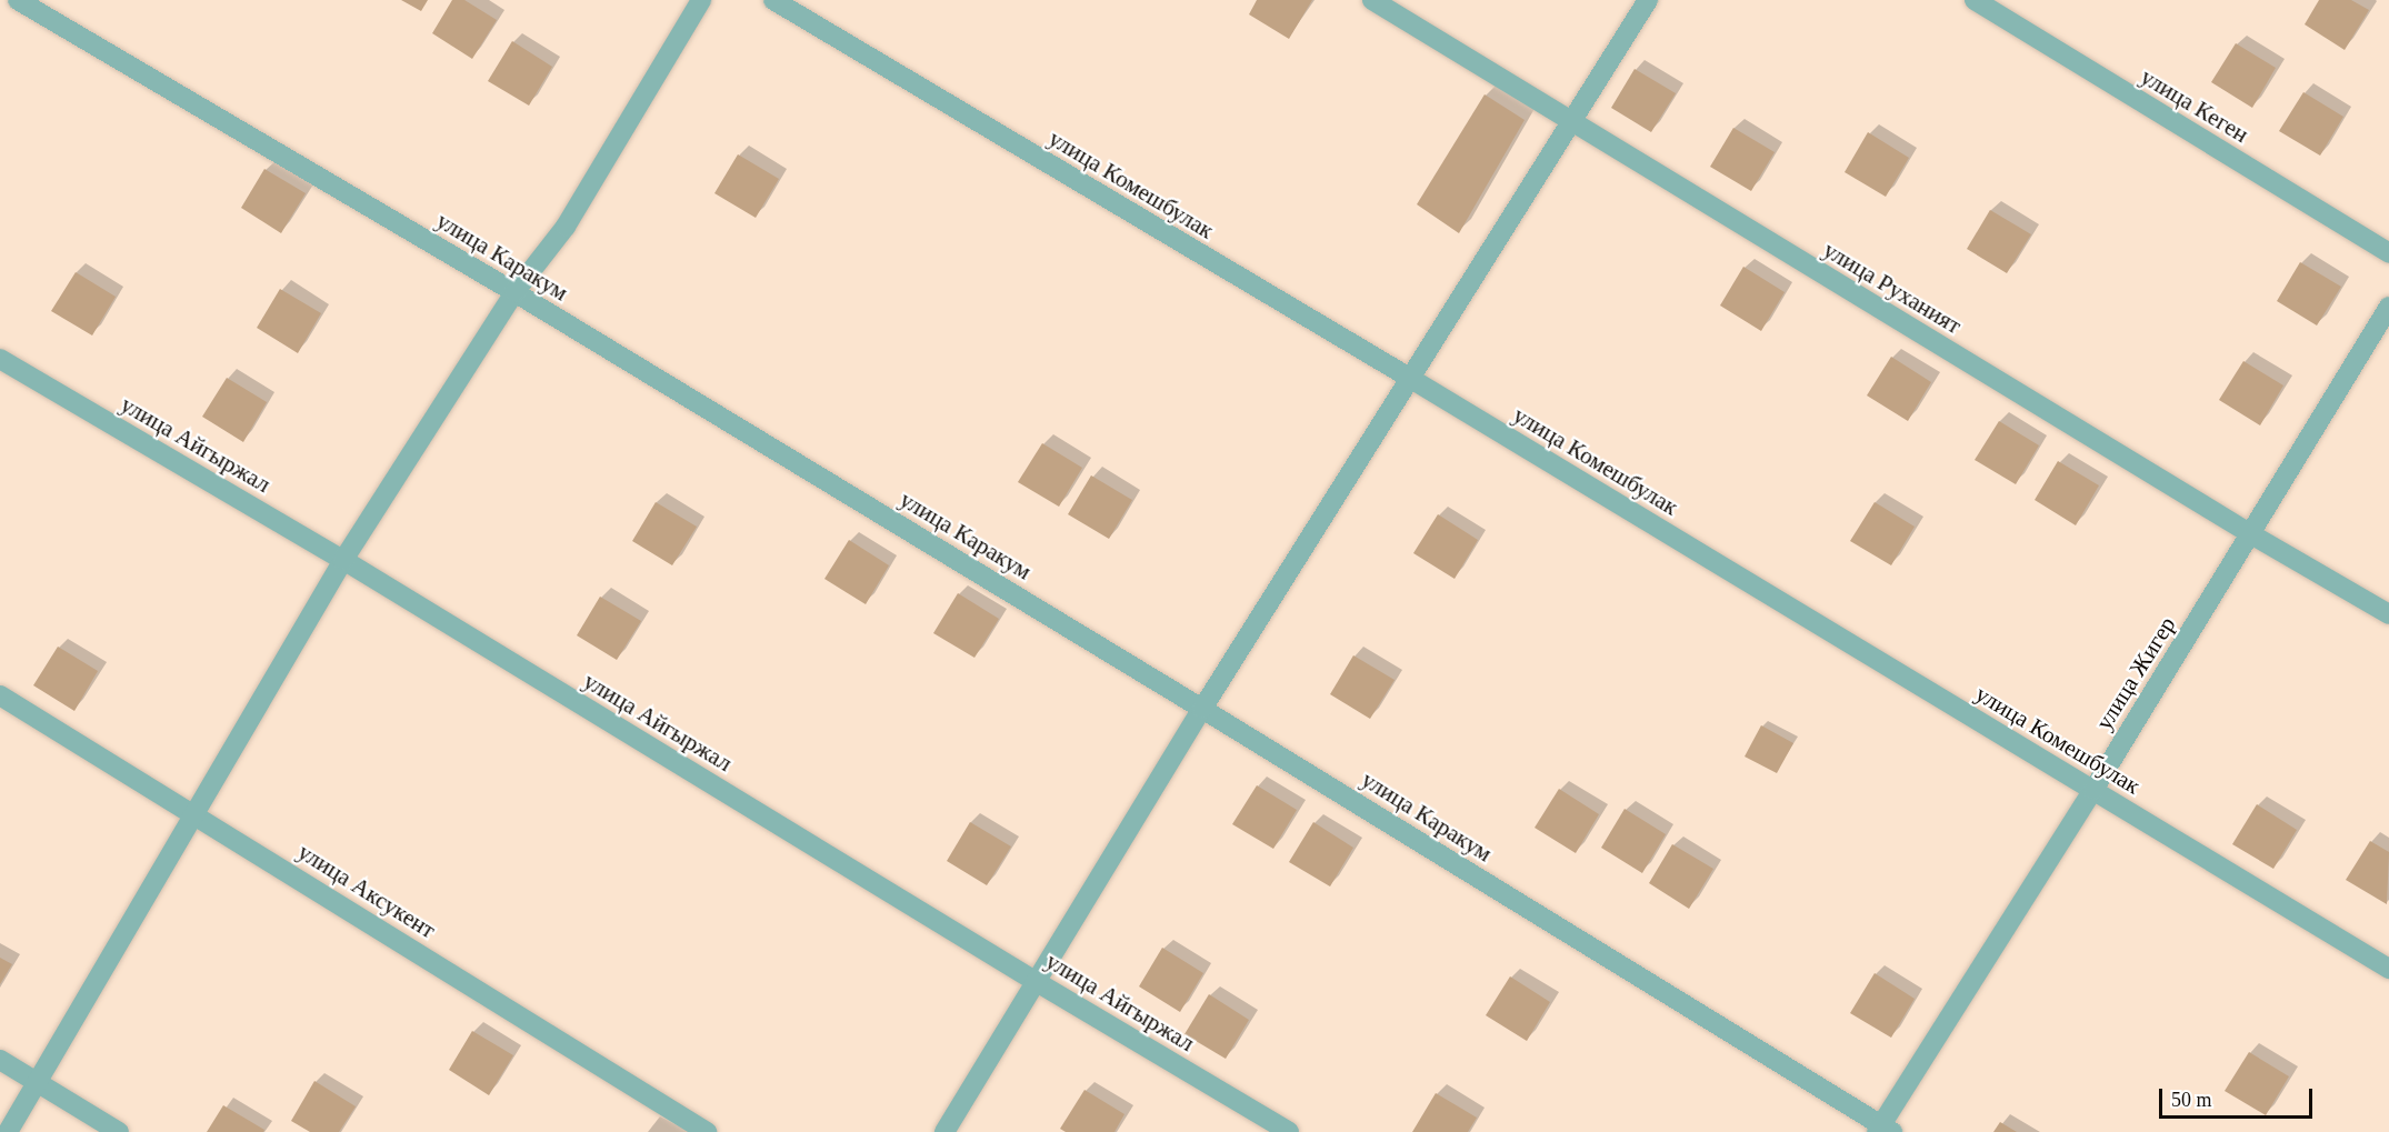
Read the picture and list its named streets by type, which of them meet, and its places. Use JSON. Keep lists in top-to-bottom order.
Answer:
{
  "streets": {
    "street": [
      "улица Кеген",
      "улица Комешбулак",
      "улица Каракум",
      "улица Руханият",
      "улица Айгыржал",
      "улица Жигер",
      "улица Аксукент"
    ]
  },
  "crossings": [
    ["улица Комешбулак", "улица Жигер"],
    ["улица Каракум", "улица Жигер"],
    ["улица Руханият", "улица Жигер"]
  ],
  "scale_bar": "50 m"
}
